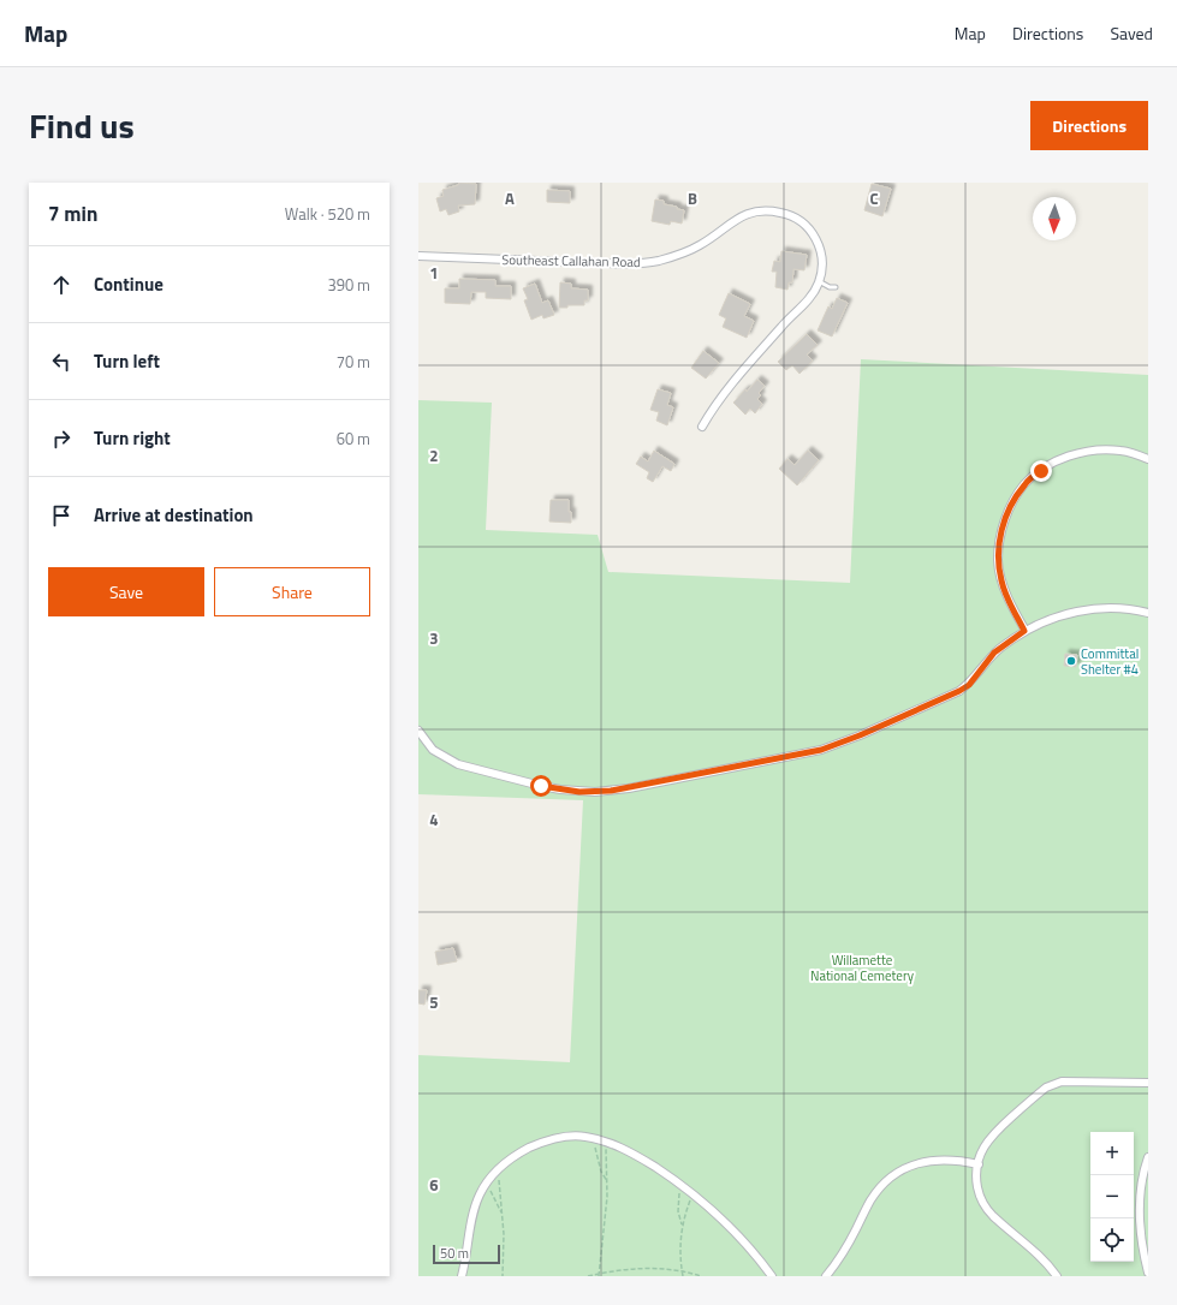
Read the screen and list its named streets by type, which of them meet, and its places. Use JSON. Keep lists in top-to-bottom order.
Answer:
{
  "streets": {
    "street": ["Southeast Callahan Road"]
  },
  "parks": ["Willamette National Cemetery"],
  "places": ["Committal Shelter #4"],
  "scale_bar": "50 m",
  "north": "bottom",
  "page": {
    "header": "Map",
    "nav": ["Map", "Directions", "Saved"],
    "title": "Find us",
    "buttons": [
      "Directions",
      ["Save", "Share"]
    ],
    "heading": ["7 min", "Walk · 520 m"],
    "list": [
      ["Continue", "390 m"],
      ["Turn left", "70 m"],
      ["Turn right", "60 m"],
      "Arrive at destination"
    ],
    "map_buttons": ["+", "−"],
    "scale": "50 m"
  },
  "grid": {
    "columns": ["A", "B", "C"],
    "rows": [
      "1",
      "2",
      "3",
      "4",
      "5",
      "6"
    ]
  }
}
